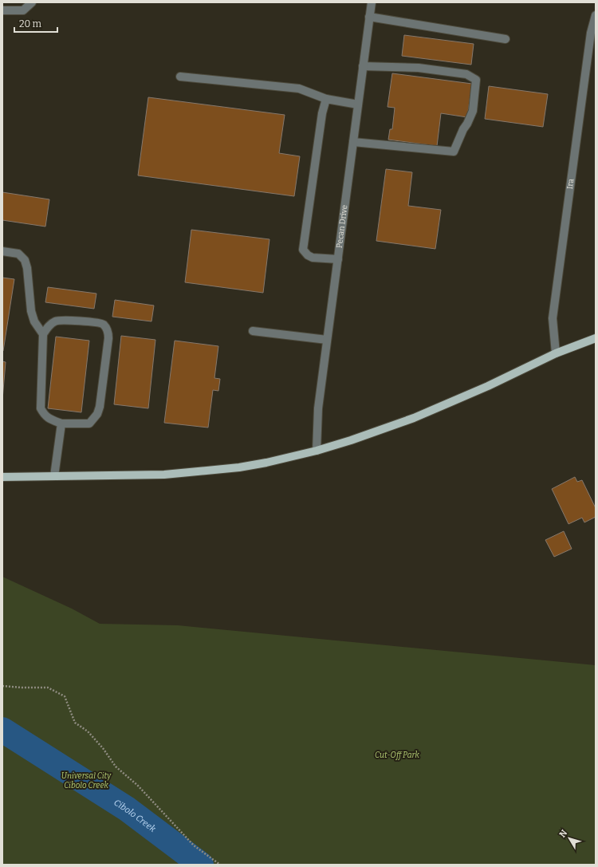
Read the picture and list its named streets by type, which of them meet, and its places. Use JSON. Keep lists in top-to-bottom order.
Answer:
{
  "streets": {
    "street": ["Ira", "Pecan Drive"]
  },
  "water": ["Cibolo Creek"],
  "parks": ["Cut-Off Park", "Universal City Cibolo Creek"],
  "scale_bar": "20 m",
  "north": "top left"
}
